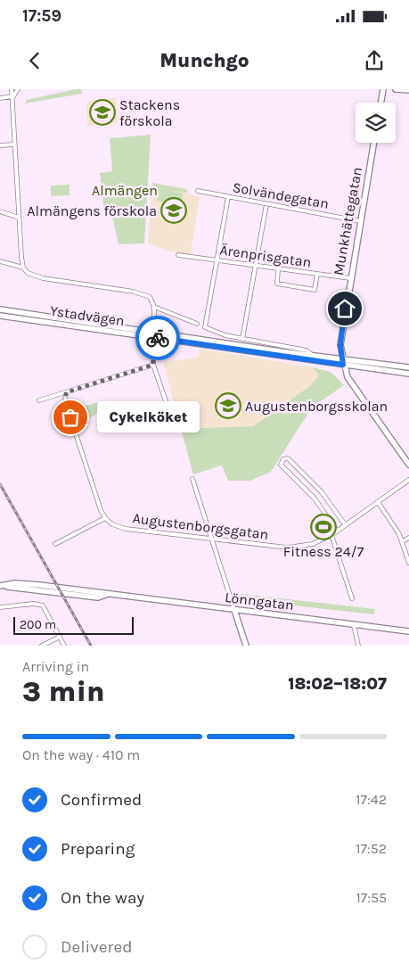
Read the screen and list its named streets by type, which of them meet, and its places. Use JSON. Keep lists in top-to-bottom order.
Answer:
{
  "streets": {
    "main road": ["Munkhättegatan", "Ystadvägen", "Lönngatan"],
    "street": ["Solvändegatan", "Ärenprisgatan", "Augustenborgsgatan"]
  },
  "crossings": [
    ["Solvändegatan", "Munkhättegatan"],
    ["Munkhättegatan", "Ärenprisgatan"],
    ["Munkhättegatan", "Ystadvägen"],
    ["Ärenprisgatan", "Ystadvägen"]
  ],
  "parks": ["Almängen"],
  "places": {
    "school or university": ["Stackens förskola", "Almängens förskola", "Augustenborgsskolan"],
    "other": ["Cykelköket"],
    "sports": ["Fitness 24/7"]
  },
  "scale_bar": "200 m",
  "page": {
    "status": "17:59",
    "header": "Munchgo",
    "bubble": "Cykelköket",
    "scale": "200 m",
    "heading": ["3 min", "Arriving in", "18:02–18:07"],
    "bar": "On the way · 410 m",
    "list": [
      ["Confirmed", "17:42"],
      ["Preparing", "17:52"],
      ["On the way", "17:55"],
      "Delivered"
    ]
  }
}
